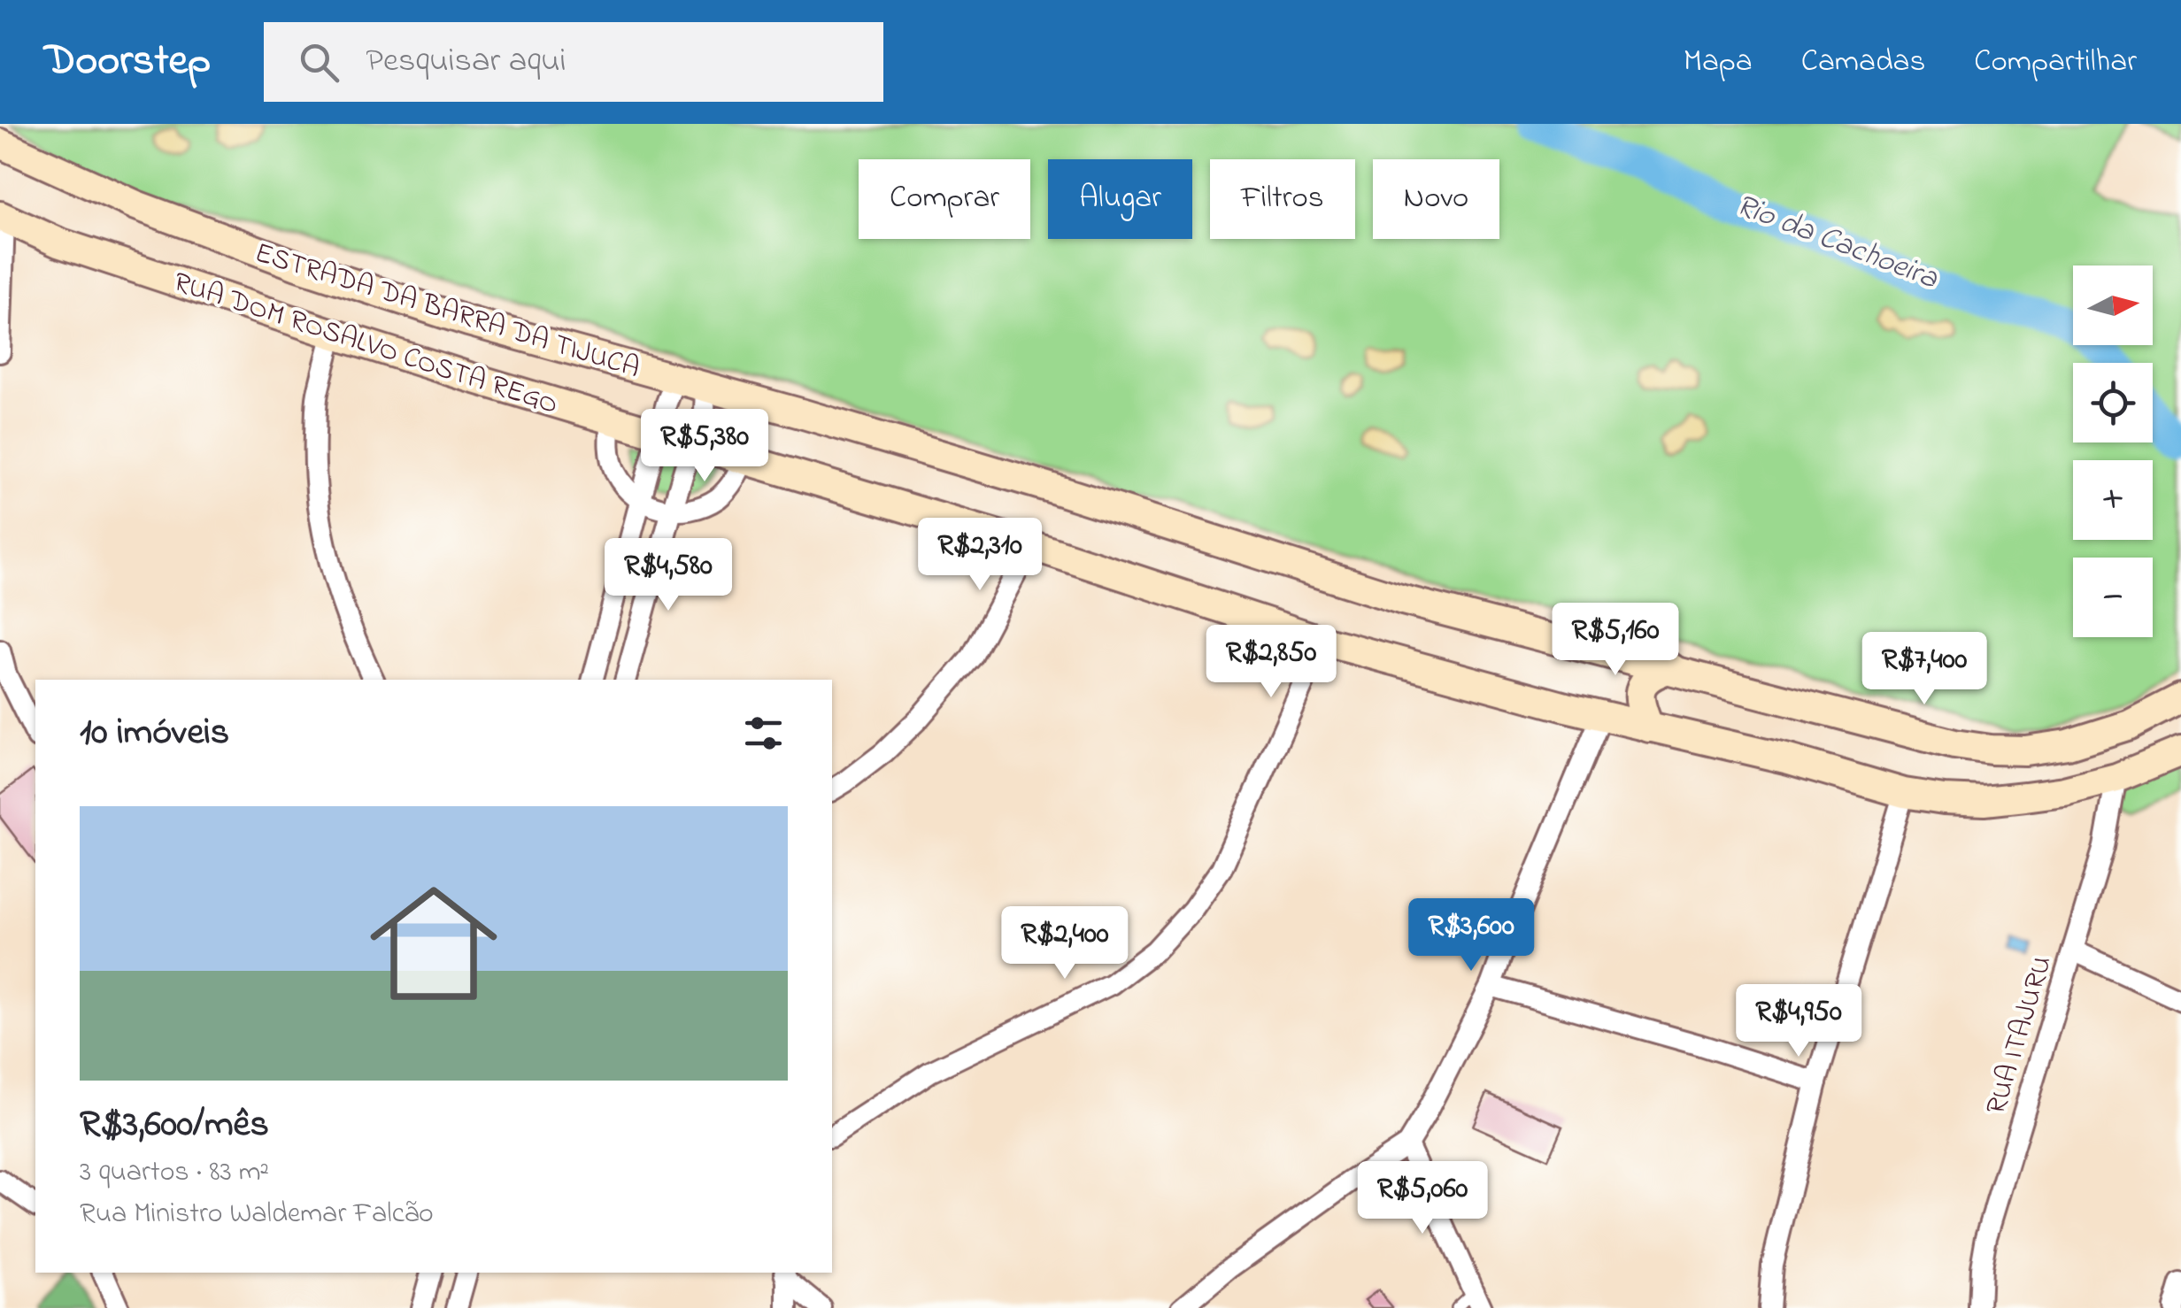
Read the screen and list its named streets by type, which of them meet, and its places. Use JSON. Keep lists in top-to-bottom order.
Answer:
{
  "streets": {
    "main road": ["ESTRADA DA BARRA DA TIJUCA", "RUA DOM ROSALVO COSTA REGO"],
    "street": ["RUA ITAJURU"]
  },
  "water": ["Rio da Cachoeira"],
  "north": "right",
  "page": {
    "header": "Doorstep",
    "search": "Pesquisar aqui",
    "nav": ["Mapa", "Camadas", "Compartilhar"],
    "chip": [
      "Comprar",
      "Alugar",
      "Filtros",
      "Novo"
    ],
    "map_buttons": ["+", "−"],
    "price": [
      "R$5,380",
      "R$2,310",
      "R$4,580",
      "R$5,160",
      "R$2,850",
      "R$7,400",
      "R$3,600",
      "R$2,400",
      "R$4,950",
      "R$5,060"
    ],
    "heading": "10 imóveis",
    "list": [
      {
        "name": "R$3,600/mês",
        "note": "3 quartos · 83 m² · Rua Ministro Waldemar Falcão"
      }
    ]
  }
}
